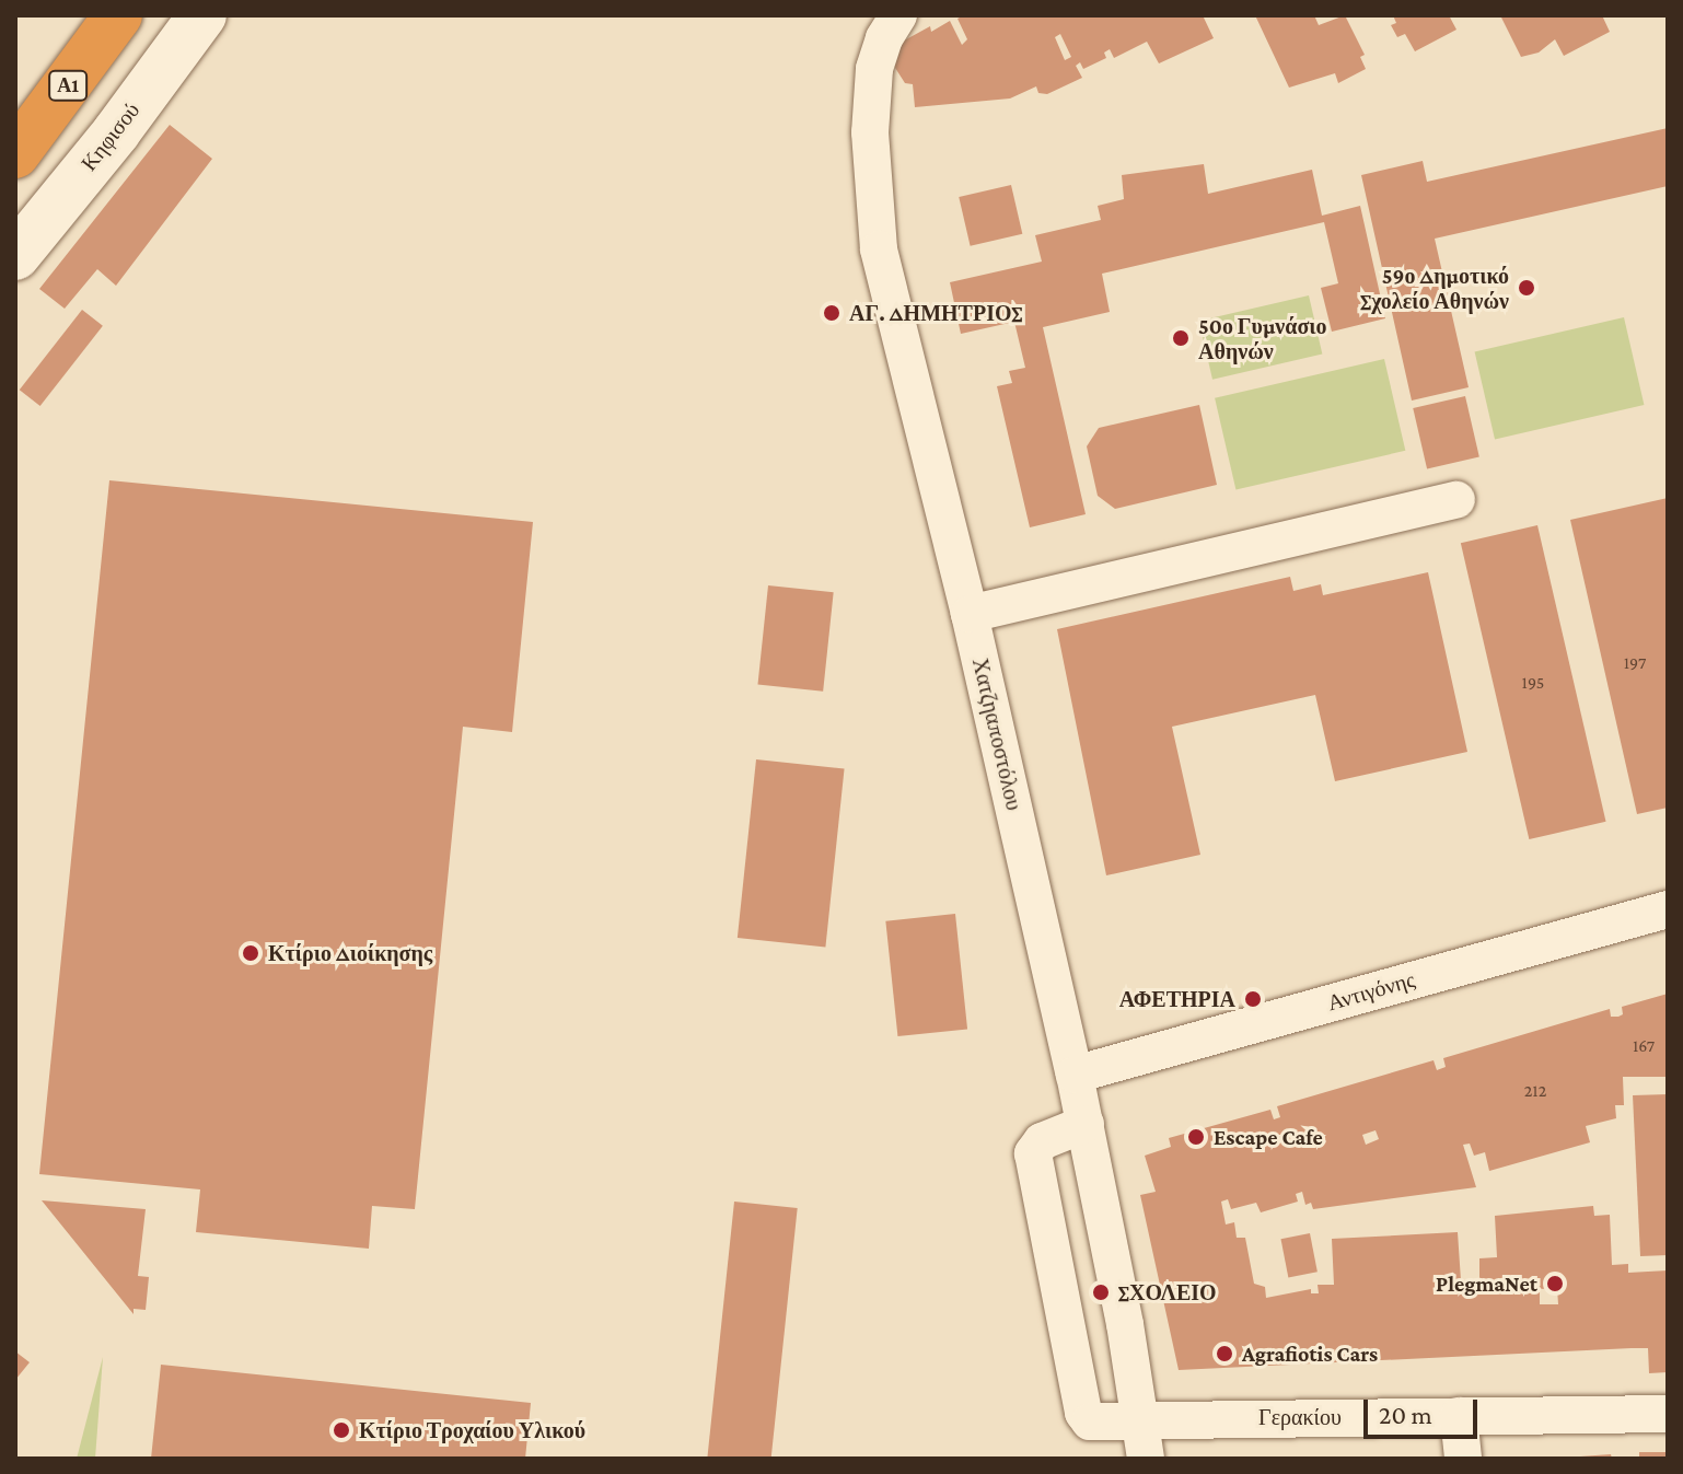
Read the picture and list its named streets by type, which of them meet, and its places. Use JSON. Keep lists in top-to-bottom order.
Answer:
{
  "streets": {
    "highway": ["Α1"],
    "main road": ["Κηφισού"],
    "street": ["Χατζηαποστόλου", "Αντιγόνης", "Γερακίου"]
  },
  "crossings": [
    ["Χατζηαποστόλου", "Αντιγόνης"],
    ["Χατζηαποστόλου", "Γερακίου"]
  ],
  "places": [
    "59ο Δημοτικό Σχολείο Αθηνών",
    "ΑΓ. ΔΗΜΗΤΡΙΟΣ",
    "50ο Γυμνάσιο Αθηνών",
    "Κτίριο Διοίκησης",
    "ΑΦΕΤΗΡΙΑ",
    "Escape Cafe",
    "PlegmaNet",
    "ΣΧΟΛΕΙΟ",
    "Agrafiotis Cars",
    "Κτίριο Τροχαίου Υλικού"
  ],
  "house_numbers": [
    "197",
    "195",
    "167",
    "212"
  ],
  "scale_bar": "20 m"
}
